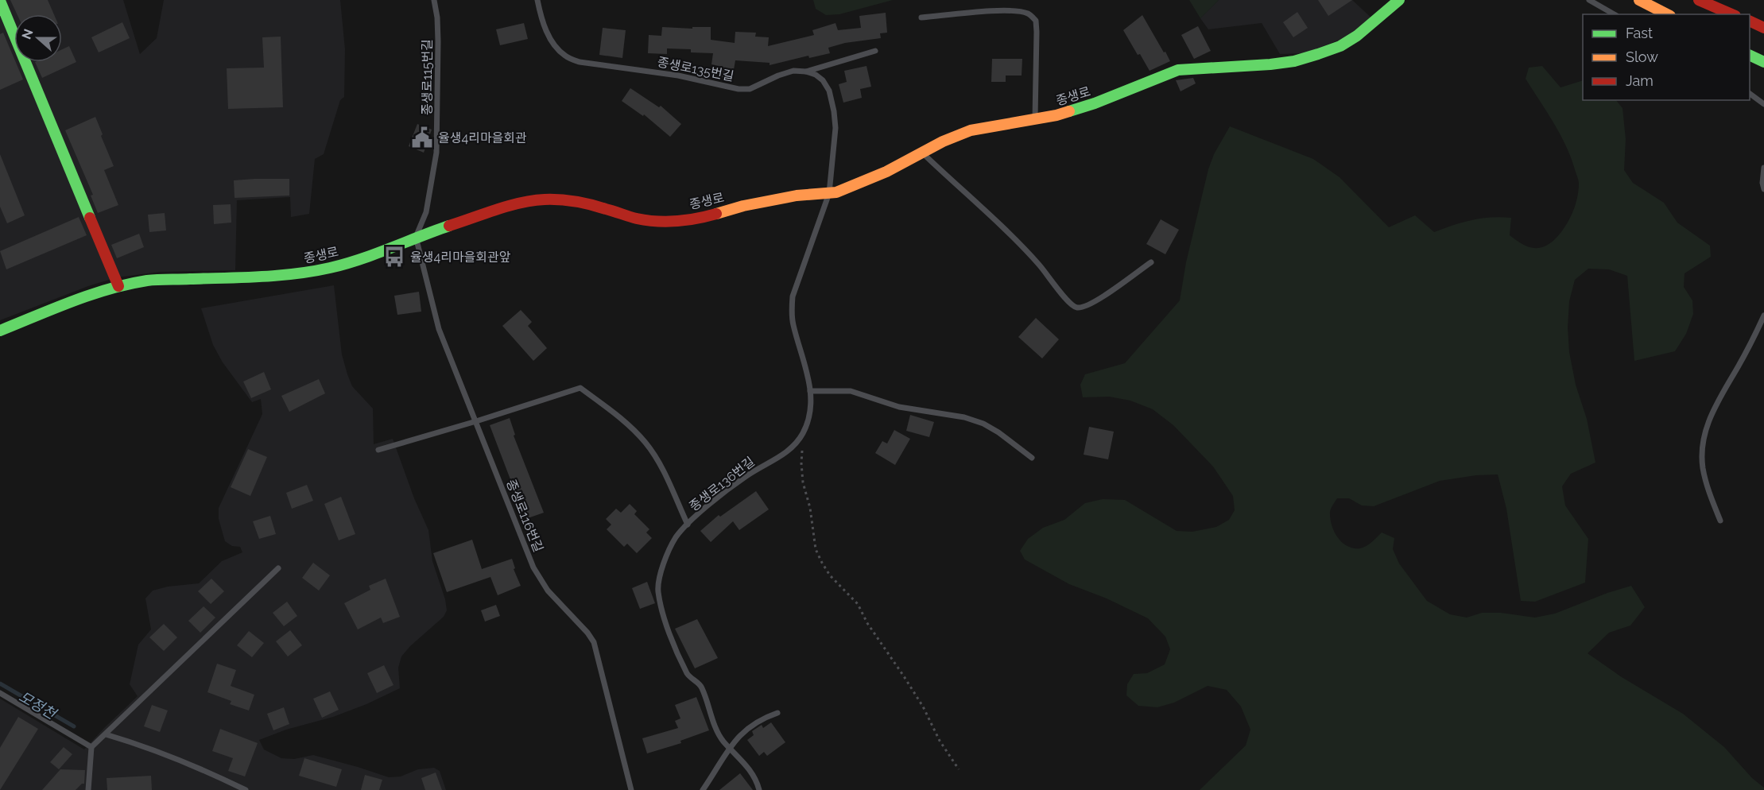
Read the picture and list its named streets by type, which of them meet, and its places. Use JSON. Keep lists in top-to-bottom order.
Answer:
{
  "streets": {
    "main road": ["종생로"],
    "lane": [
      "종생로135번길",
      "종생로115번길",
      "종생로136번길",
      "종생로116번길"
    ]
  },
  "crossings": [
    ["종생로115번길", "종생로"],
    ["종생로115번길", "종생로116번길"],
    ["종생로", "종생로136번길"],
    ["종생로", "종생로116번길"]
  ],
  "water": ["모정천"],
  "places": {
    "public building": ["율생4리마을회관"],
    "bus stop": ["율생4리마을회관앞"]
  },
  "legend": ["Fast", "Slow", "Jam"],
  "north": "left"
}
